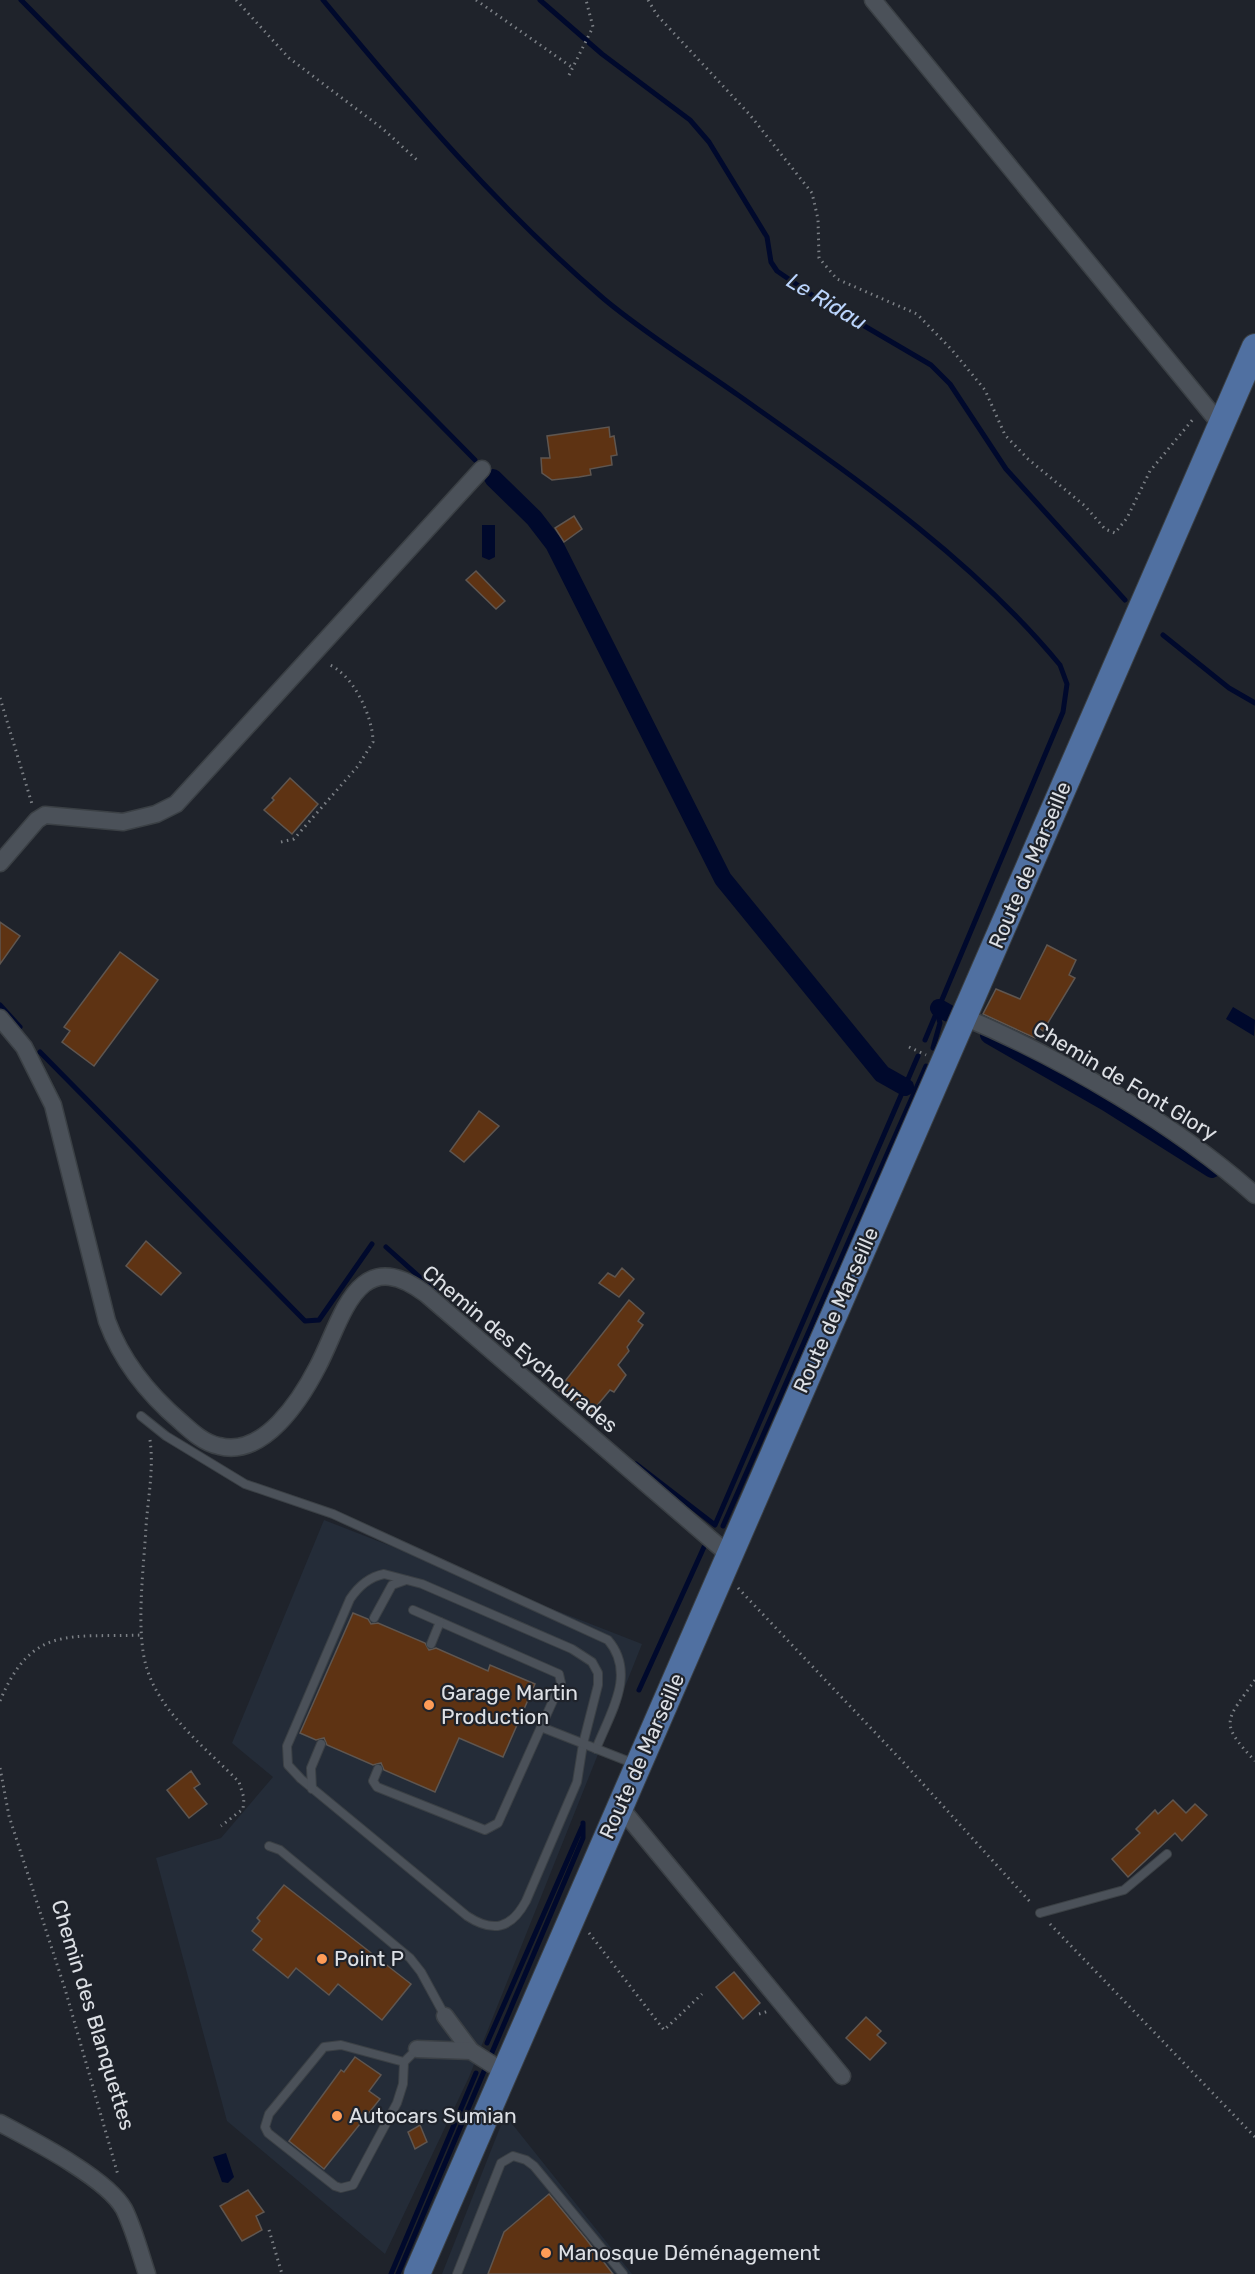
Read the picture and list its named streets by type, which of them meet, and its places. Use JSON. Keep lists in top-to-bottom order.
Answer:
{
  "streets": {
    "main road": ["Route de Marseille"],
    "street": ["Chemin de Font Glory", "Chemin des Eychourades"],
    "path": ["Chemin des Blanquettes"]
  },
  "crossings": [
    ["Route de Marseille", "Chemin de Font Glory"],
    ["Route de Marseille", "Chemin des Eychourades"]
  ],
  "water": ["Le Ridau"],
  "places": [
    "Garage Martin Production",
    "Point P",
    "Autocars Sumian",
    "Manosque Déménagement"
  ]
}
